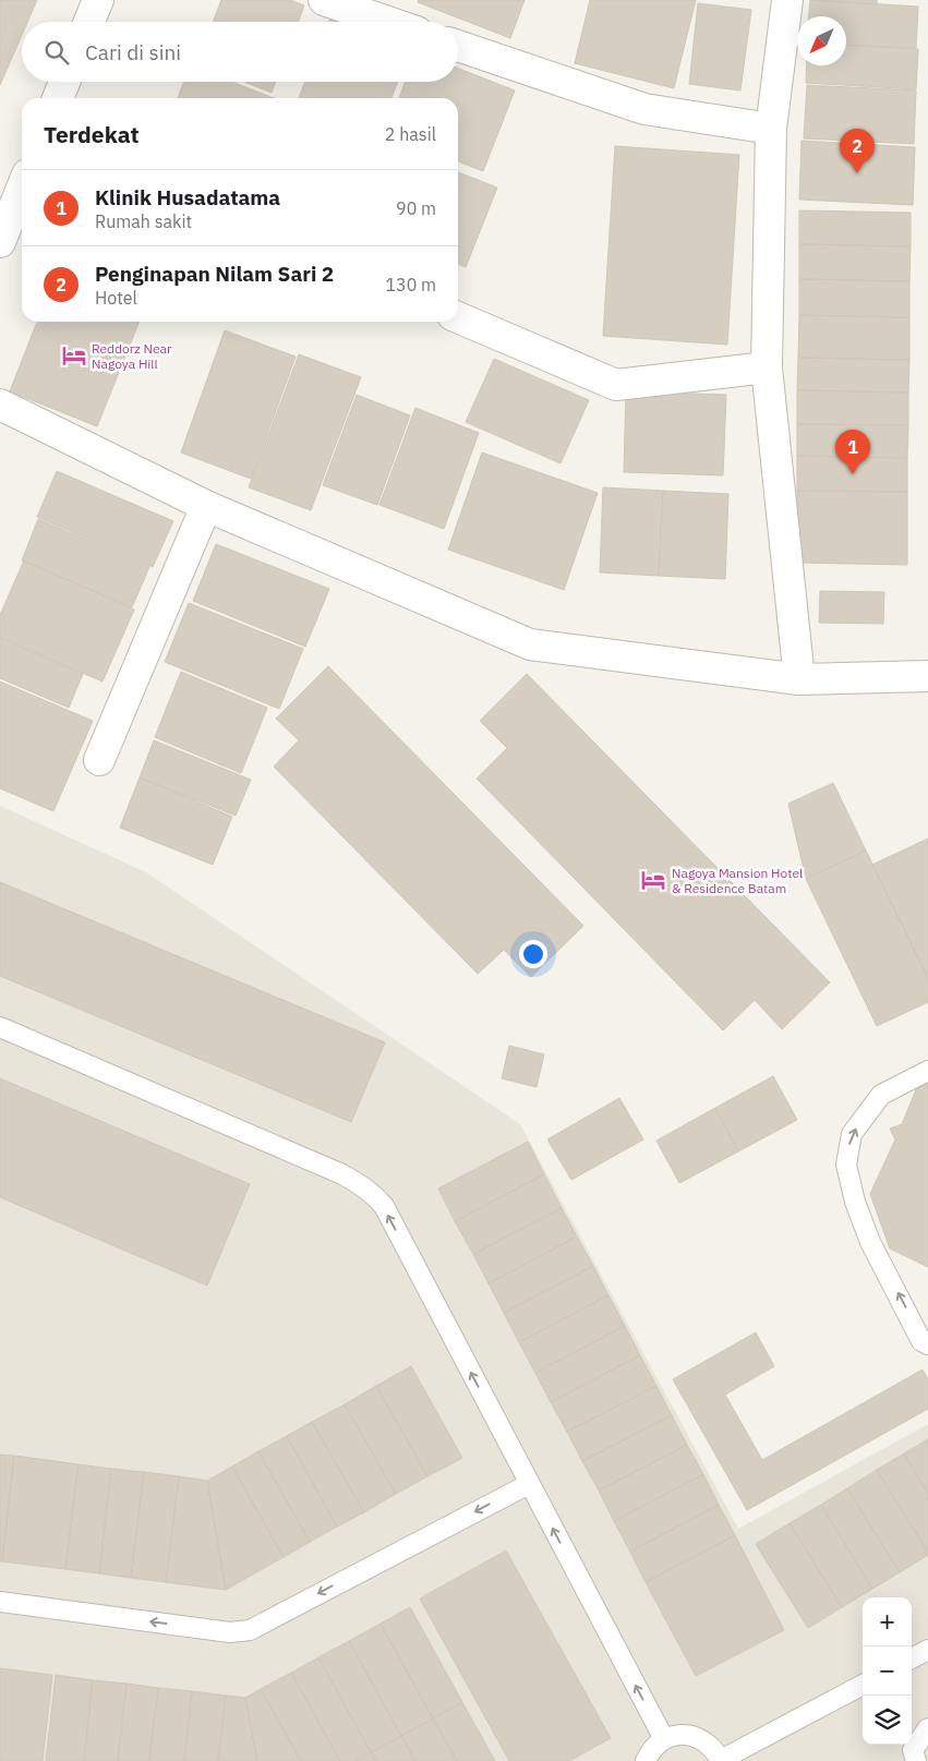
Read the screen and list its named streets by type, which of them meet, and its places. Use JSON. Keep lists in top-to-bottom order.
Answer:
{
  "places": {
    "hotel": ["Reddorz Near Nagoya Hill", "Nagoya Mansion Hotel & Residence Batam"]
  },
  "north": "bottom left",
  "page": {
    "search": "Cari di sini",
    "heading": ["Terdekat", "2 hasil"],
    "pins": ["2", "1"],
    "list": [
      {
        "mark": "1",
        "name": "Klinik Husadatama",
        "note": "Rumah sakit",
        "value": "90 m"
      },
      {
        "mark": "2",
        "name": "Penginapan Nilam Sari 2",
        "note": "Hotel",
        "value": "130 m"
      }
    ],
    "map_buttons": ["+", "−"]
  }
}
